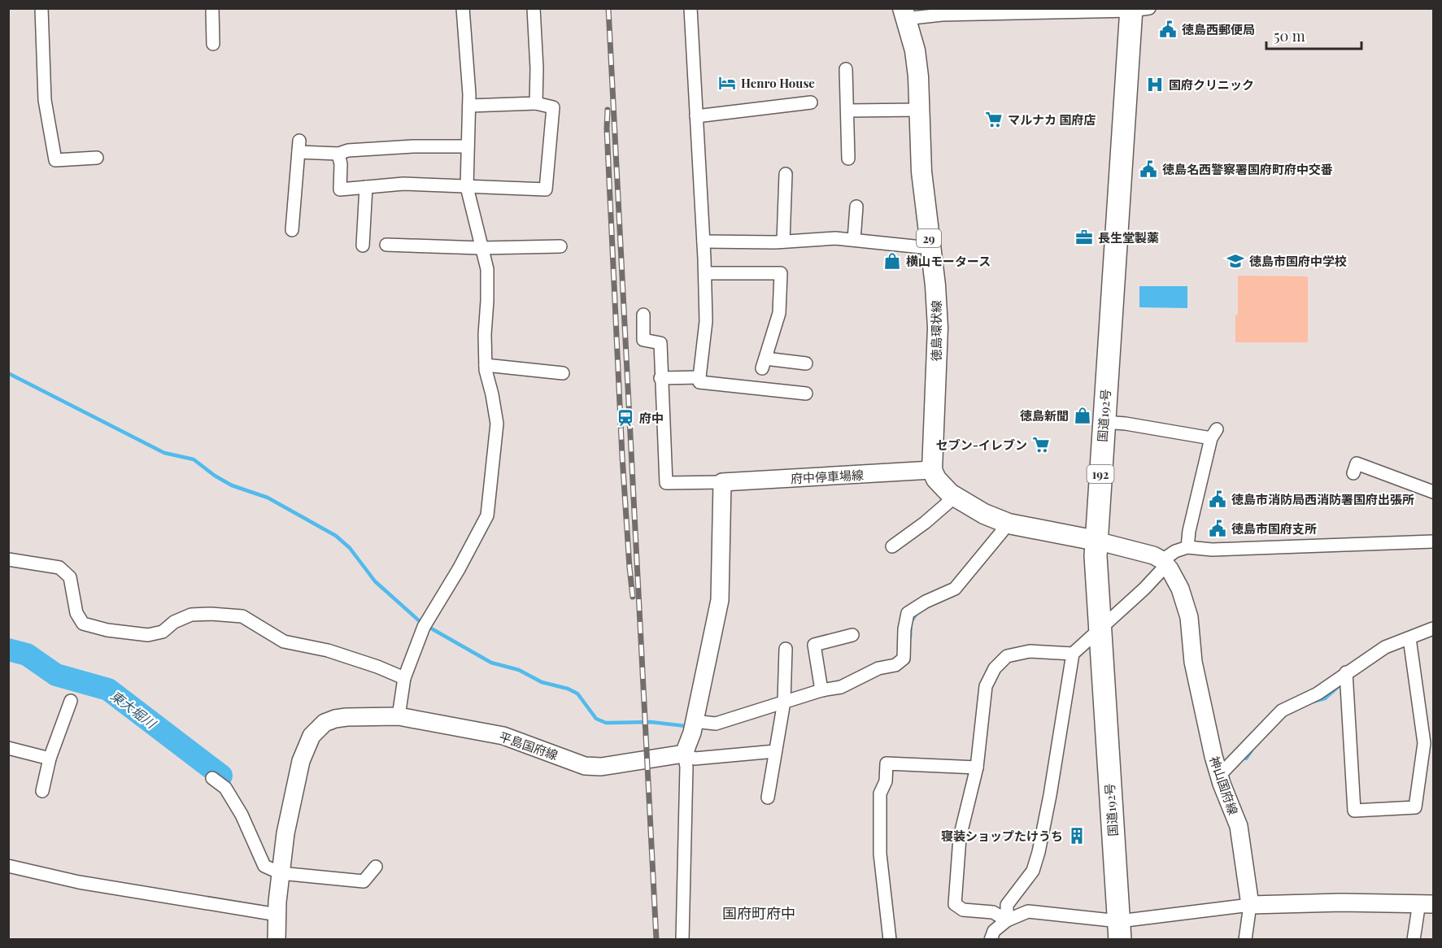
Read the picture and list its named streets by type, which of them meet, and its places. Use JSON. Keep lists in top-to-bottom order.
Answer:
{
  "streets": {
    "highway": ["国道192号", "192"],
    "main road": [
      "29",
      "徳島環状線",
      "府中停車場線",
      "平島国府線",
      "神山国府線"
    ]
  },
  "crossings": [
    ["徳島環状線", "府中停車場線"]
  ],
  "districts": ["国府町府中"],
  "water": ["東大堀川"],
  "places": {
    "public building": [
      "徳島西郵便局",
      "徳島名西警察署国府町府中交番",
      "徳島市消防局西消防署国府出張所",
      "徳島市国府支所"
    ],
    "hotel": ["Henro House"],
    "hospital": ["国府クリニック"],
    "supermarket": ["マルナカ 国府店", "セブン-イレブン"],
    "office": ["長生堂製薬"],
    "shop": ["横山モータース", "徳島新聞"],
    "school or university": ["徳島市国府中学校"],
    "station": ["府中"],
    "building": ["寝装ショップたけうち"]
  },
  "scale_bar": "50 m"
}
